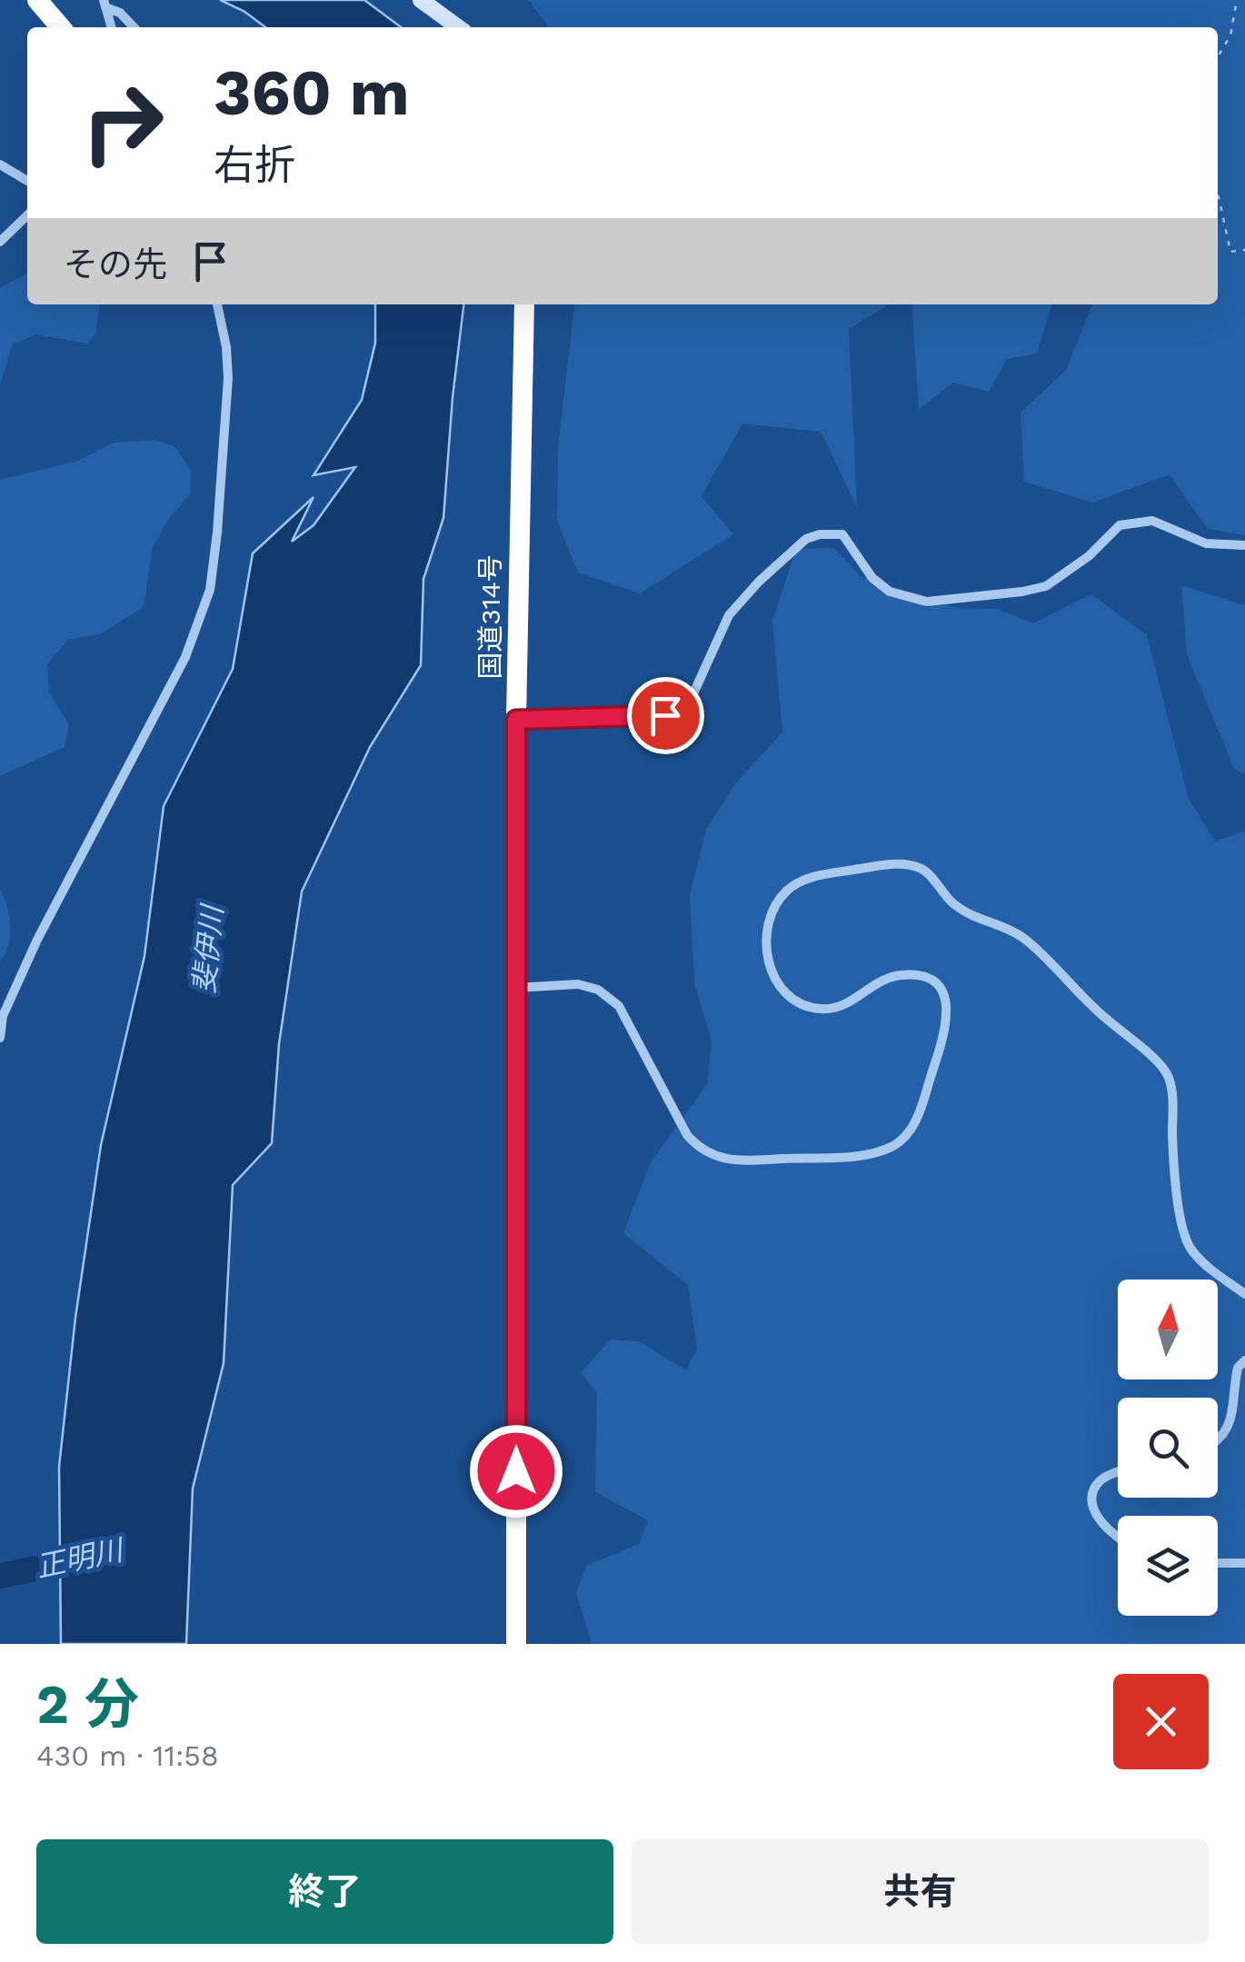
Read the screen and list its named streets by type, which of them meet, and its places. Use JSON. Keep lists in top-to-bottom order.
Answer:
{
  "streets": {
    "highway": ["国道314号"]
  },
  "water": ["斐伊川", "正明川"],
  "north": "top",
  "page": {
    "turn": ["360 m", "右折"],
    "then": "その先",
    "heading": ["2 分", "430 m · 11:58"],
    "buttons": ["終了", "共有"]
  }
}
